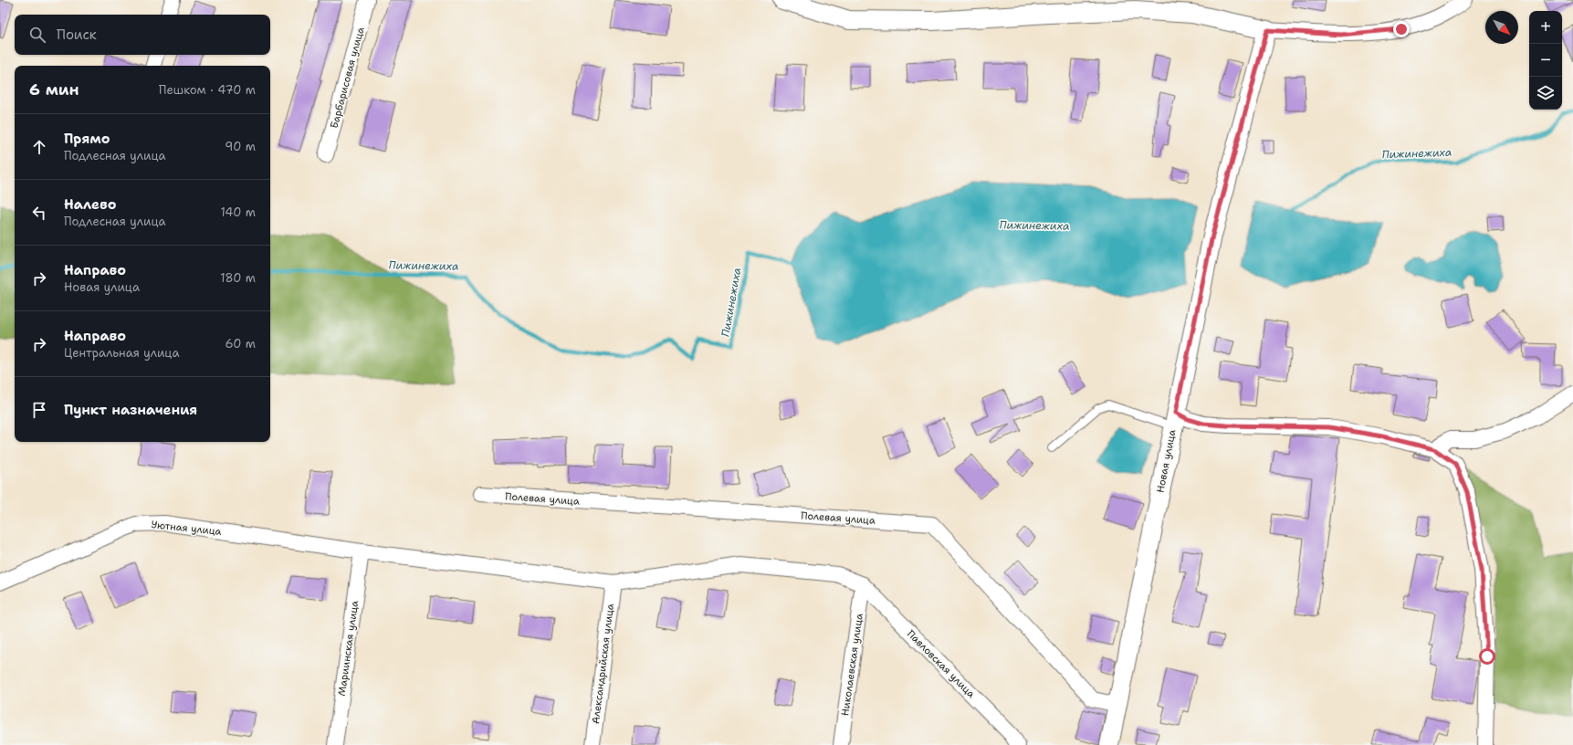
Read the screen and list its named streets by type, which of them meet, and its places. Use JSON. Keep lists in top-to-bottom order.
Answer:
{
  "streets": {
    "street": [
      "Барбарисовая улица",
      "Новая улица",
      "Полевая улица",
      "Уютная улица",
      "Мариинская улица",
      "Александрийская улица",
      "Павловская улица",
      "Николаевская улица"
    ]
  },
  "crossings": [
    ["Новая улица", "Полевая улица"],
    ["Уютная улица", "Мариинская улица"],
    ["Уютная улица", "Александрийская улица"],
    ["Уютная улица", "Павловская улица"],
    ["Уютная улица", "Николаевская улица"],
    ["Павловская улица", "Николаевская улица"]
  ],
  "water": ["Пижинежиха"],
  "north": "bottom right",
  "page": {
    "map_buttons": ["+", "−"],
    "search": "Поиск",
    "heading": ["6 мин", "Пешком · 470 m"],
    "list": [
      ["Прямо", "Подлесная улица", "90 m"],
      ["Налево", "Подлесная улица", "140 m"],
      ["Направо", "Новая улица", "180 m"],
      ["Направо", "Центральная улица", "60 m"],
      "Пункт назначения"
    ]
  }
}
